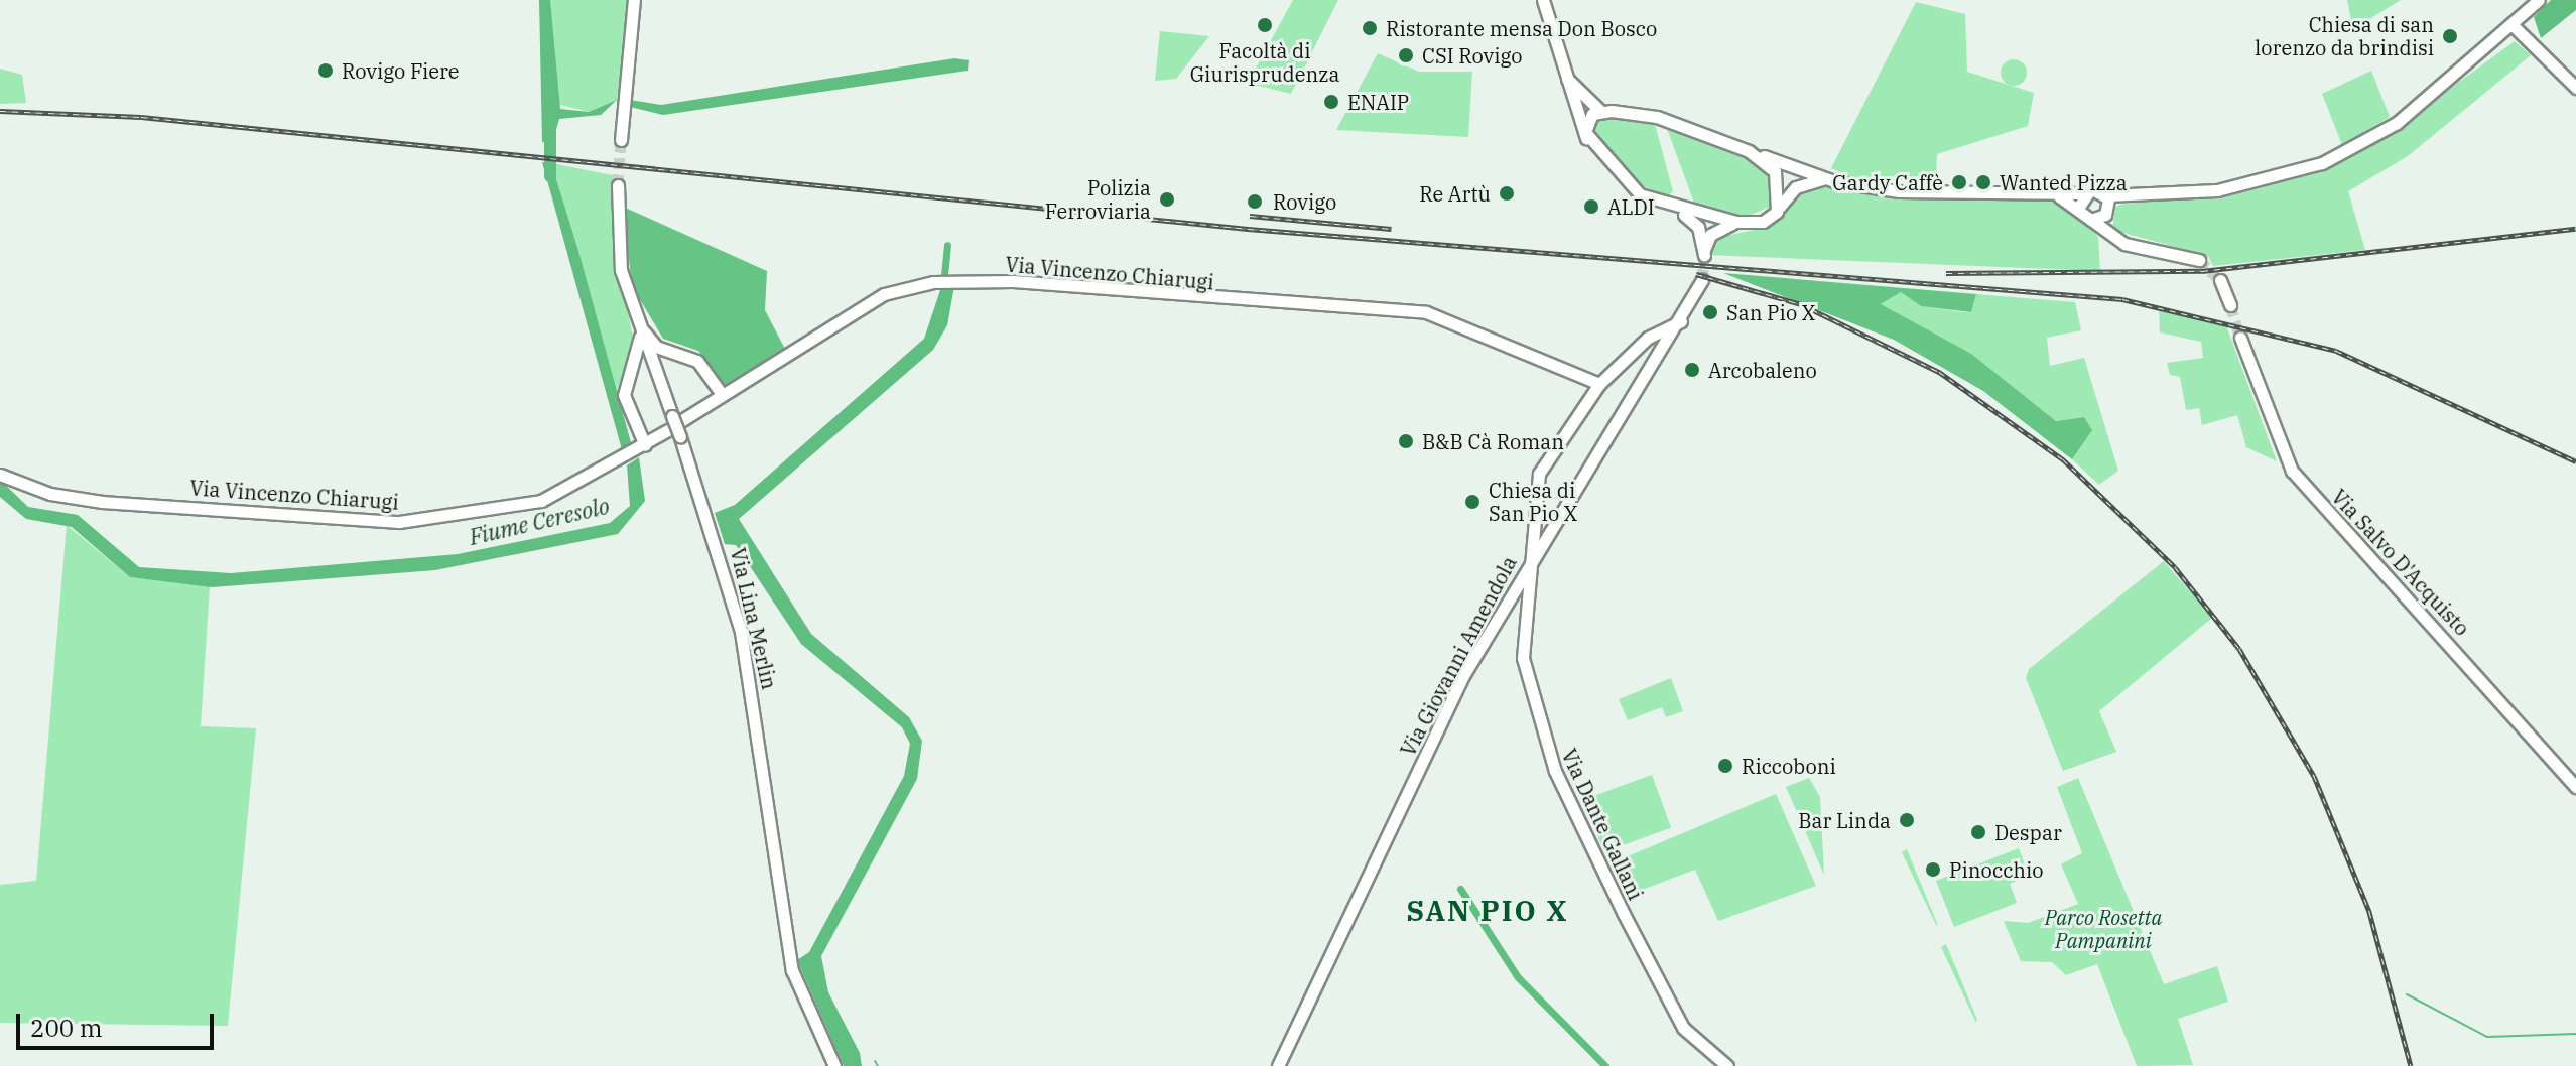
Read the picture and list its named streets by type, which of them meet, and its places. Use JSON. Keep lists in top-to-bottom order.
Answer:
{
  "streets": {
    "main road": [
      "Via Vincenzo Chiarugi",
      "Via Salvo D'Acquisto",
      "Via Lina Merlin",
      "Via Giovanni Amendola",
      "Via Dante Gallani"
    ]
  },
  "crossings": [
    ["Via Vincenzo Chiarugi", "Via Lina Merlin"],
    ["Via Giovanni Amendola", "Via Dante Gallani"]
  ],
  "districts": ["SAN PIO X"],
  "water": ["Fiume Ceresolo"],
  "parks": ["Parco Rosetta Pampanini"],
  "places": [
    "Facoltà di Giurisprudenza",
    "Ristorante mensa Don Bosco",
    "Chiesa di san lorenzo da brindisi",
    "CSI Rovigo",
    "Rovigo Fiere",
    "ENAIP",
    "Gardy Caffè",
    "Wanted Pizza",
    "Re Artù",
    "Polizia Ferroviaria",
    "Rovigo",
    "ALDI",
    "San Pio X",
    "Arcobaleno",
    "B&B Cà Roman",
    "Chiesa di San Pio X",
    "Riccoboni",
    "Bar Linda",
    "Despar",
    "Pinocchio"
  ],
  "scale_bar": "200 m"
}
